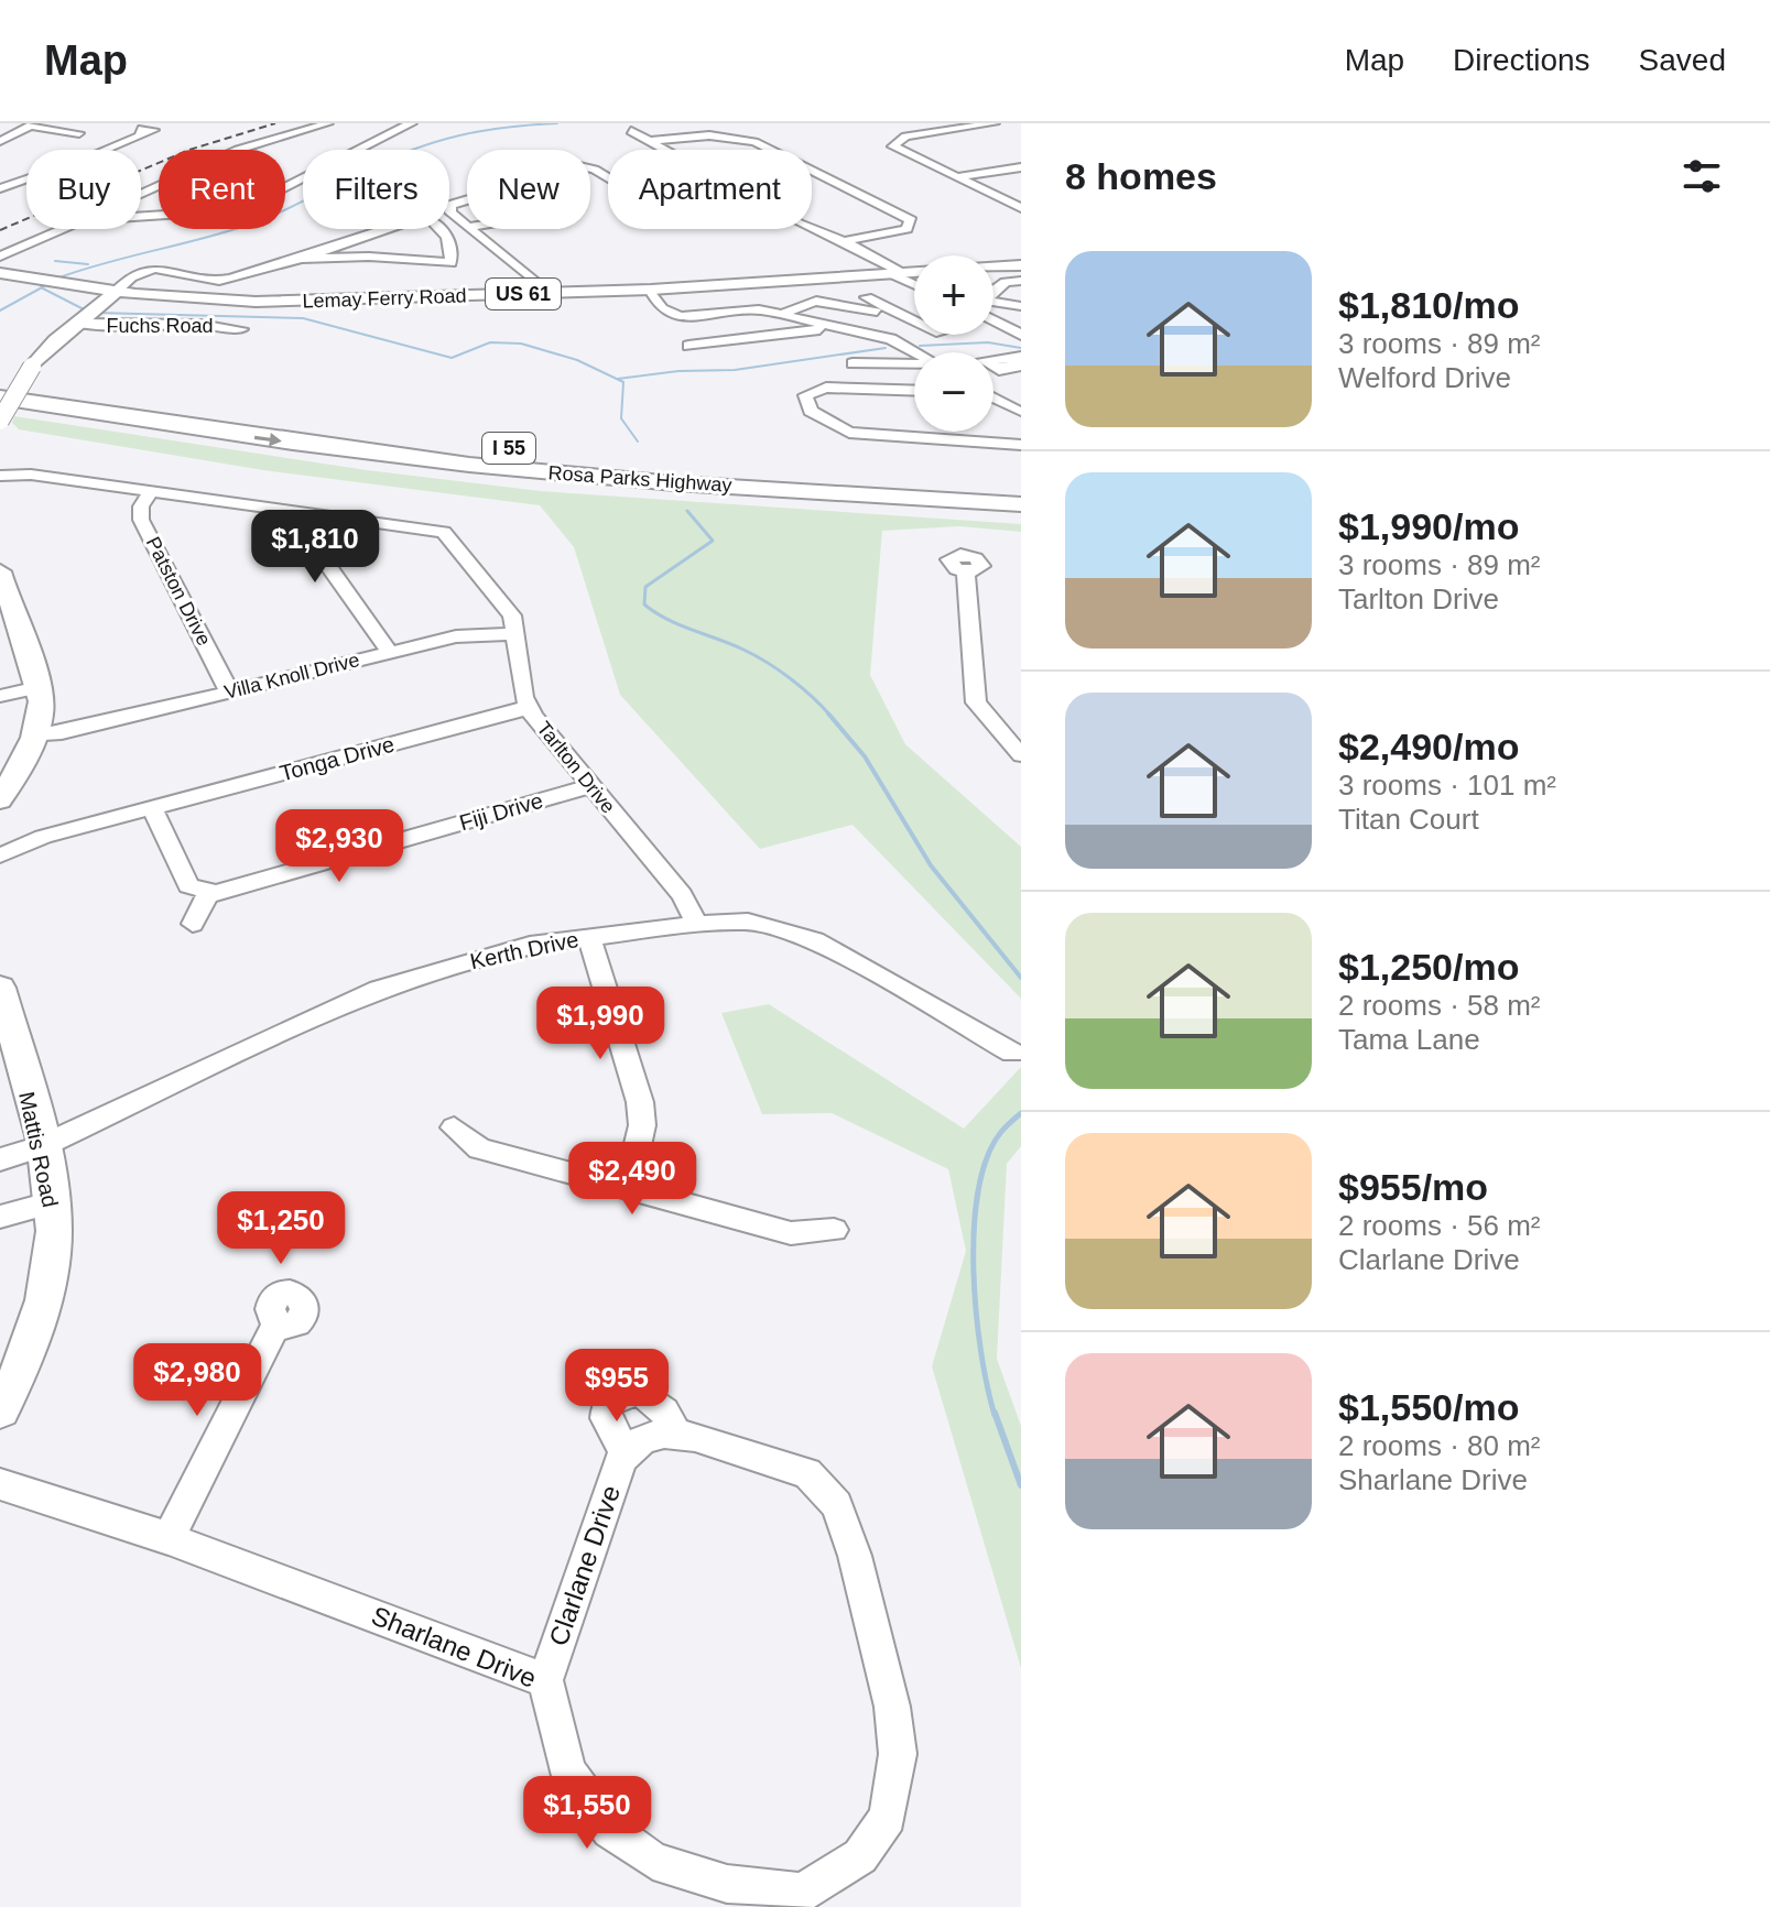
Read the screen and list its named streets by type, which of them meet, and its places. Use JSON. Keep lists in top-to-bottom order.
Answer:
{
  "streets": {
    "highway": ["I 55", "Rosa Parks Highway"],
    "main road": ["US 61", "Lemay Ferry Road", "Mattis Road"],
    "street": [
      "Fuchs Road",
      "Patston Drive",
      "Villa Knoll Drive",
      "Tonga Drive",
      "Tarlton Drive",
      "Fiji Drive",
      "Kerth Drive",
      "Clarlane Drive",
      "Sharlane Drive"
    ]
  },
  "crossings": [
    ["Patston Drive", "Villa Knoll Drive"],
    ["Patston Drive", "Tarlton Drive"],
    ["Villa Knoll Drive", "Tarlton Drive"],
    ["Tonga Drive", "Tarlton Drive"],
    ["Tarlton Drive", "Fiji Drive"],
    ["Tarlton Drive", "Kerth Drive"],
    ["Kerth Drive", "Mattis Road"],
    ["Clarlane Drive", "Sharlane Drive"]
  ],
  "page": {
    "header": "Map",
    "nav": ["Map", "Directions", "Saved"],
    "heading": "8 homes",
    "chip": [
      "Buy",
      "Rent",
      "Filters",
      "New",
      "Apartment"
    ],
    "list": [
      {
        "name": "$1,810/mo",
        "note": "3 rooms · 89 m² · Welford Drive"
      },
      {
        "name": "$1,990/mo",
        "note": "3 rooms · 89 m² · Tarlton Drive"
      },
      {
        "name": "$2,490/mo",
        "note": "3 rooms · 101 m² · Titan Court"
      },
      {
        "name": "$1,250/mo",
        "note": "2 rooms · 58 m² · Tama Lane"
      },
      {
        "name": "$955/mo",
        "note": "2 rooms · 56 m² · Clarlane Drive"
      },
      {
        "name": "$1,550/mo",
        "note": "2 rooms · 80 m² · Sharlane Drive"
      }
    ],
    "map_buttons": ["+", "−"],
    "price": [
      "$1,810",
      "$2,930",
      "$1,990",
      "$2,490",
      "$1,250",
      "$2,980",
      "$955",
      "$1,550"
    ]
  }
}
